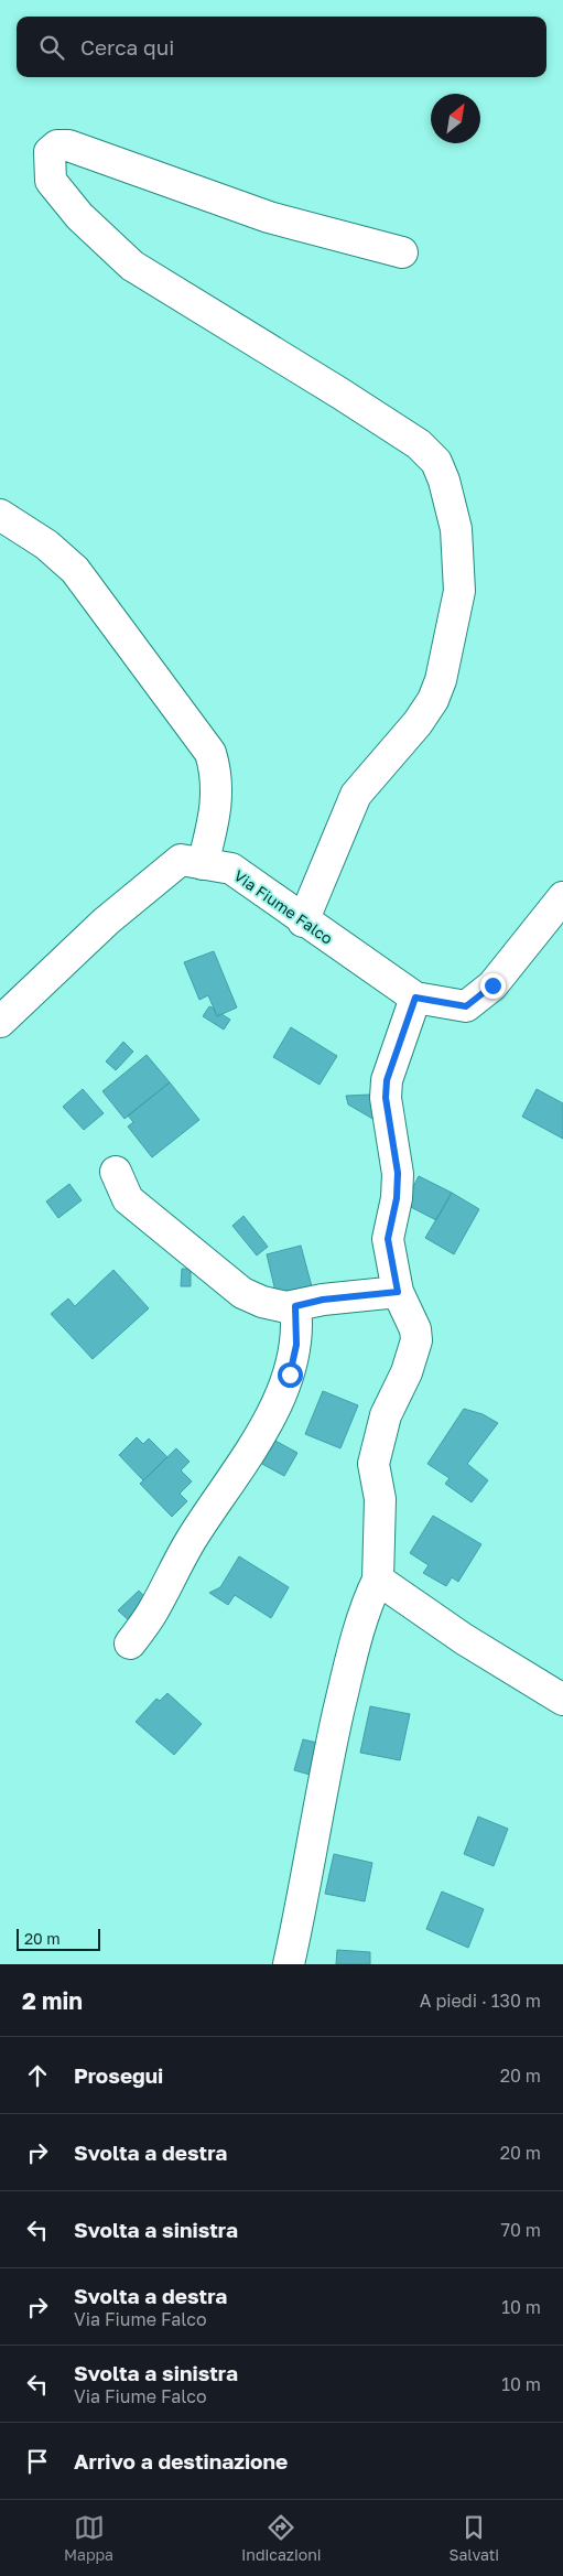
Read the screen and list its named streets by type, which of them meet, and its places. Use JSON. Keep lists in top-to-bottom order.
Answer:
{
  "streets": {
    "street": ["Via Fiume Falco"]
  },
  "scale_bar": "20 m",
  "north": "top right",
  "page": {
    "search": "Cerca qui",
    "scale": "20 m",
    "heading": ["2 min", "A piedi · 130 m"],
    "list": [
      ["Prosegui", "20 m"],
      ["Svolta a destra", "20 m"],
      ["Svolta a sinistra", "70 m"],
      ["Svolta a destra", "Via Fiume Falco", "10 m"],
      ["Svolta a sinistra", "Via Fiume Falco", "10 m"],
      "Arrivo a destinazione"
    ],
    "nav": ["Mappa", "Indicazioni", "Salvati"]
  }
}
